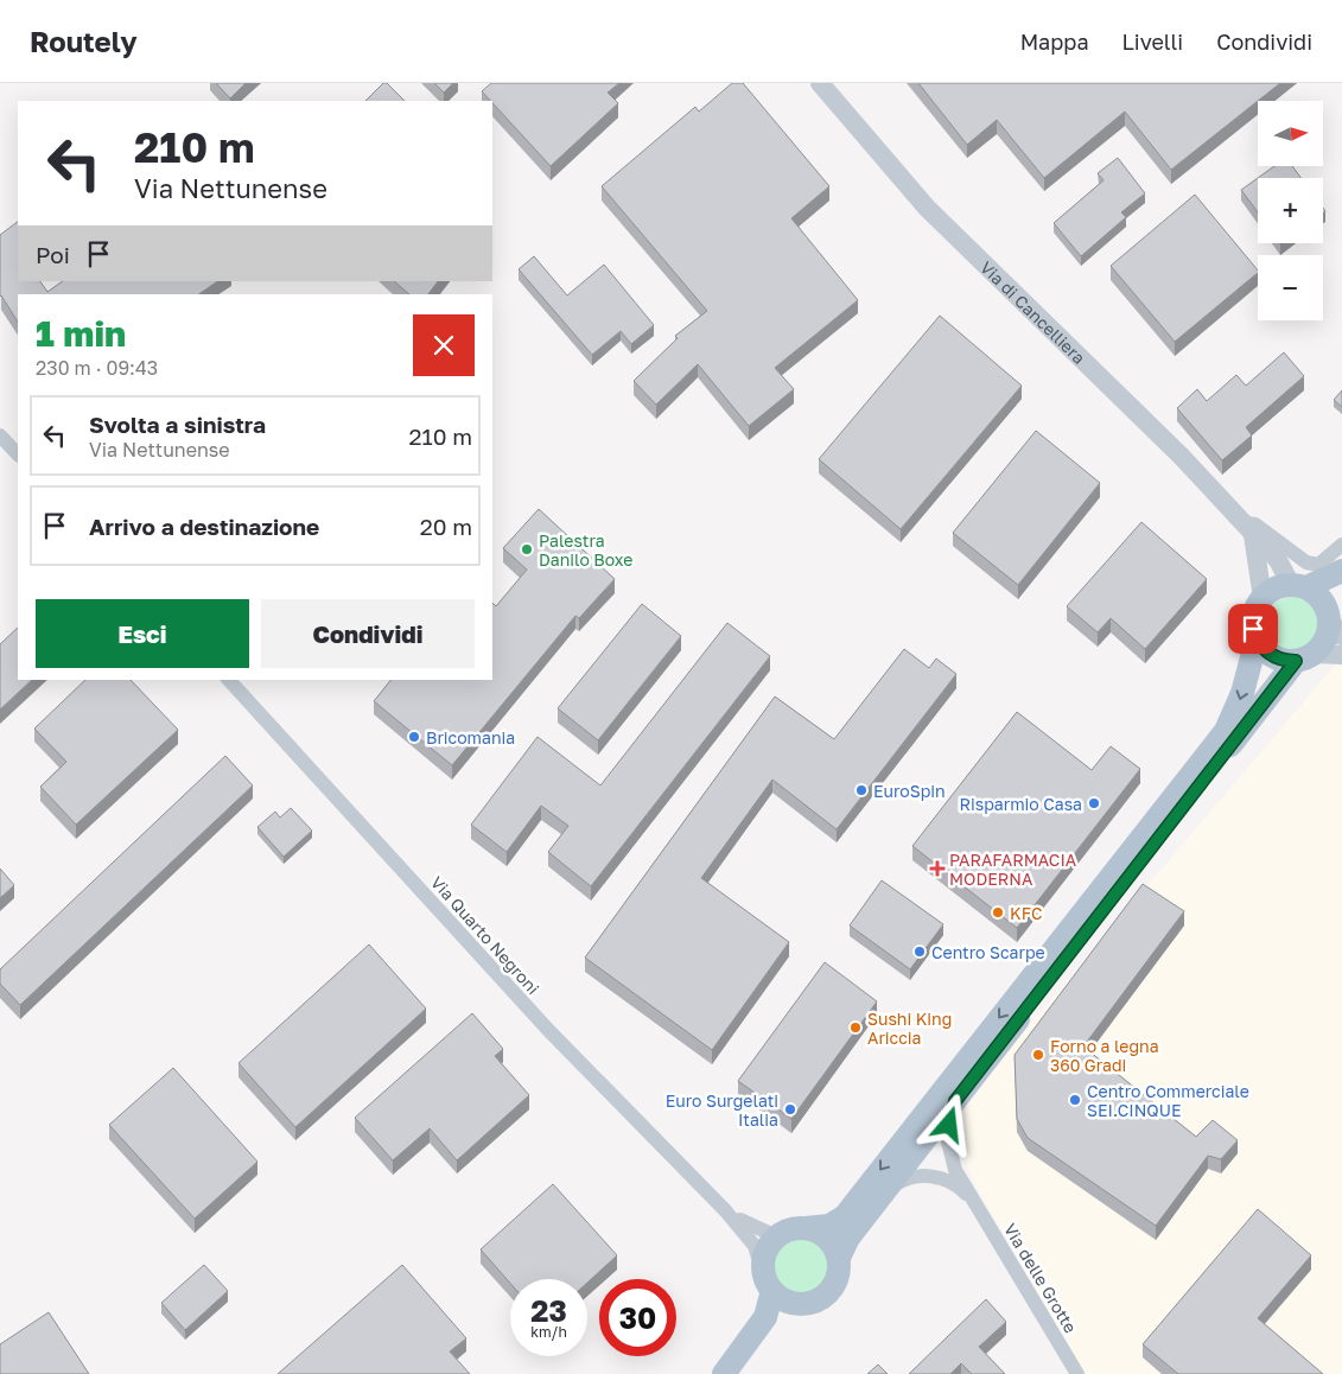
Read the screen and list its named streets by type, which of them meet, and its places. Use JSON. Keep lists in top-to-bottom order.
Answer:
{
  "streets": {
    "street": ["Via di Cancelliera", "Via Quarto Negroni", "Via delle Grotte"]
  },
  "places": {
    "other": [
      "Palestra Danilo Boxe",
      "Bricomania",
      "EuroSpin",
      "Risparmio Casa",
      "KFC",
      "Centro Scarpe",
      "Sushi King Ariccia",
      "Forno a legna 360 Gradi",
      "Centro Commerciale SEI.CINQUE",
      "Euro Surgelati Italia"
    ],
    "health": ["PARAFARMACIA MODERNA"]
  },
  "north": "right",
  "page": {
    "header": "Routely",
    "nav": ["Mappa", "Livelli", "Condividi"],
    "map_buttons": ["+", "−"],
    "turn": ["210 m", "Via Nettunense"],
    "then": "Poi",
    "heading": ["1 min", "230 m · 09:43"],
    "list": [
      {
        "name": "Svolta a sinistra",
        "note": "Via Nettunense",
        "value": "210 m"
      },
      {
        "name": "Arrivo a destinazione",
        "value": "20 m"
      }
    ],
    "buttons": ["Esci", "Condividi"],
    "speed": "23 km/h",
    "limit": "30"
  }
}
